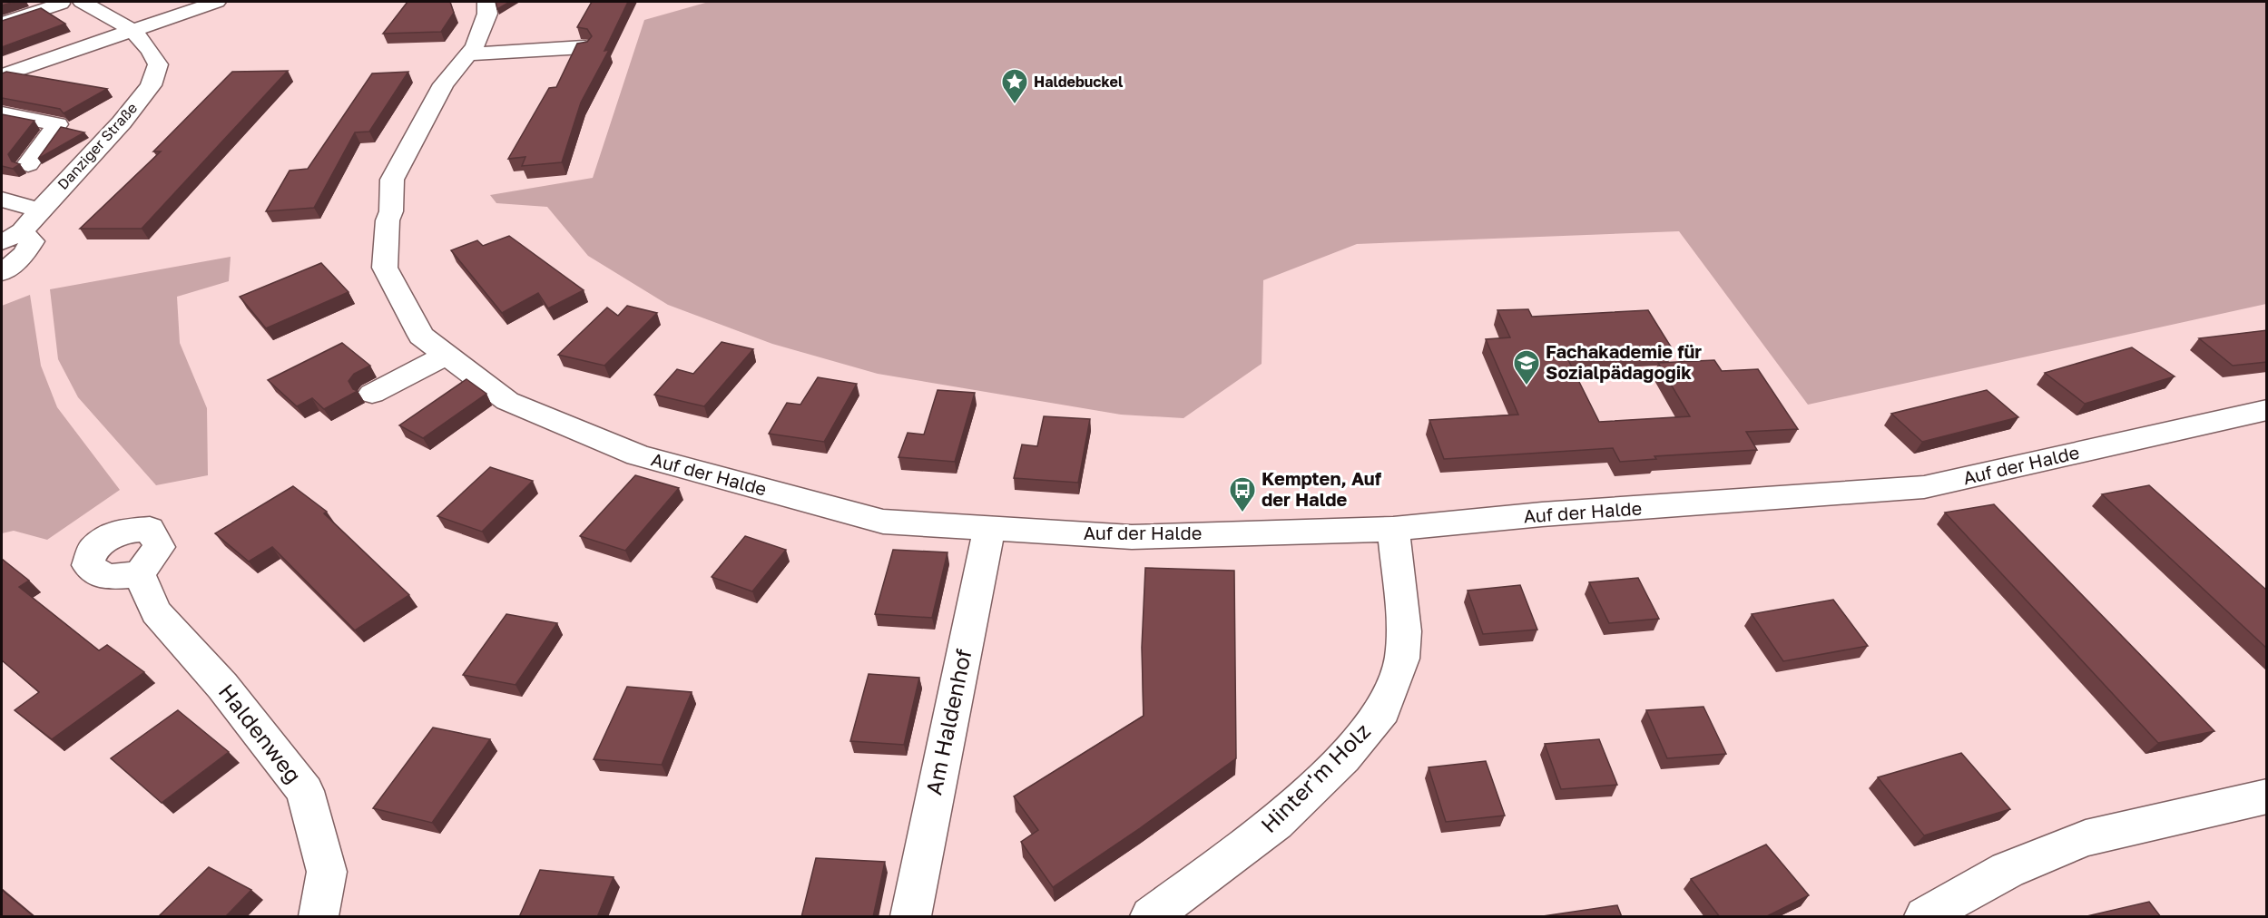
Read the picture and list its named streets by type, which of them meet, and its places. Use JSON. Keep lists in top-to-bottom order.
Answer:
{
  "streets": {
    "street": [
      "Danziger Straße",
      "Auf der Halde",
      "Am Haldenhof",
      "Haldenweg",
      "Hinter'm Holz"
    ]
  },
  "crossings": [
    ["Auf der Halde", "Am Haldenhof"],
    ["Auf der Halde", "Hinter'm Holz"]
  ],
  "places": {
    "place": ["Haldebuckel"],
    "school or university": ["Fachakademie für Sozialpädagogik"],
    "bus stop": ["Kempten, Auf der Halde"]
  }
}
